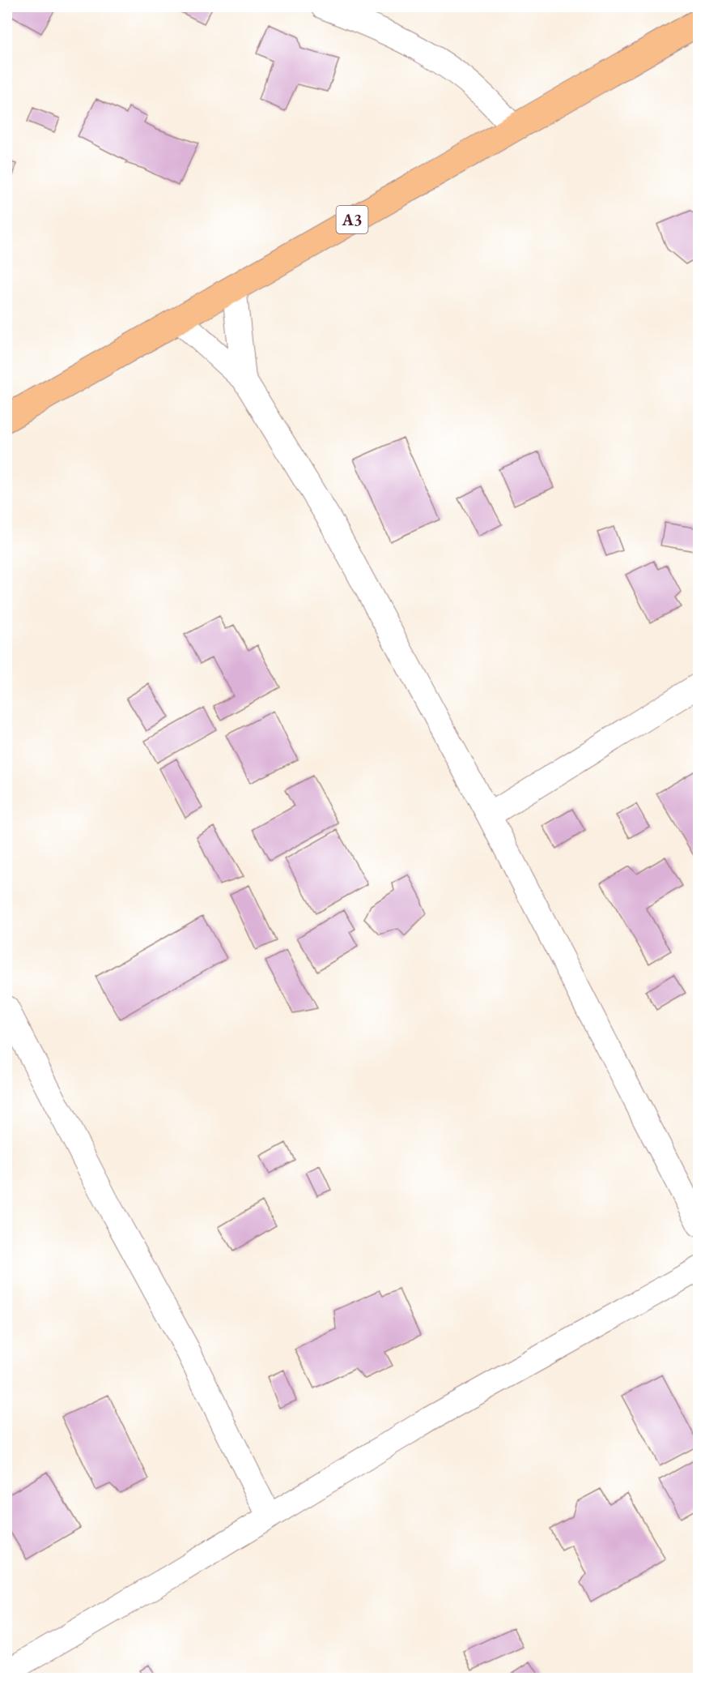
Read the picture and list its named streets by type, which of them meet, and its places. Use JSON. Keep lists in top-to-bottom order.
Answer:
{
  "streets": {
    "highway": ["A3"]
  }
}
